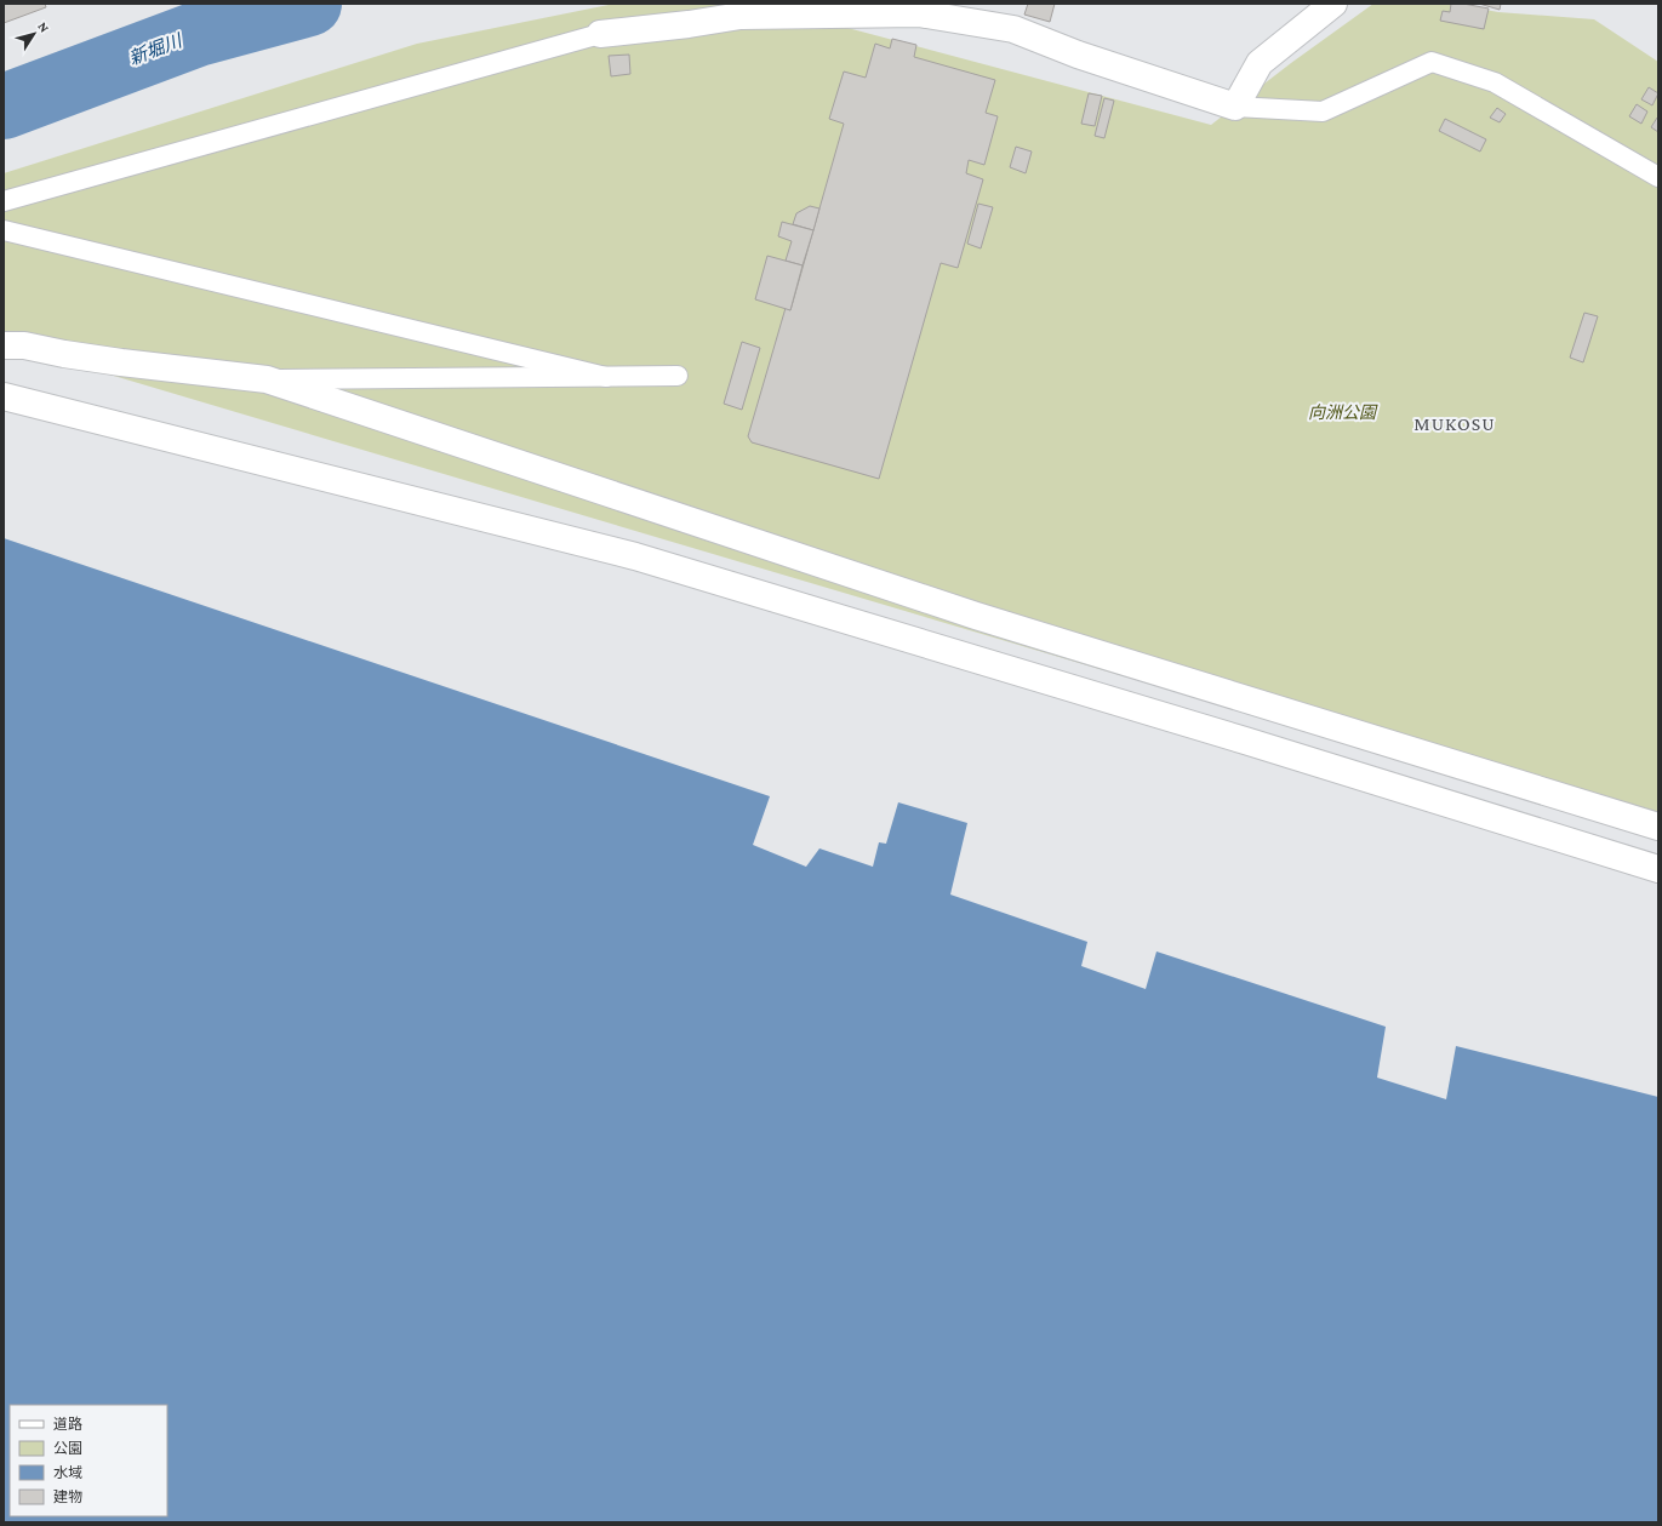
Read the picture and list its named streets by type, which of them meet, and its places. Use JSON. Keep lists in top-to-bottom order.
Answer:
{
  "districts": ["MUKOSU"],
  "water": ["新堀川"],
  "parks": ["向洲公園"],
  "legend": [
    "道路",
    "公園",
    "水域",
    "建物"
  ],
  "north": "top right"
}
